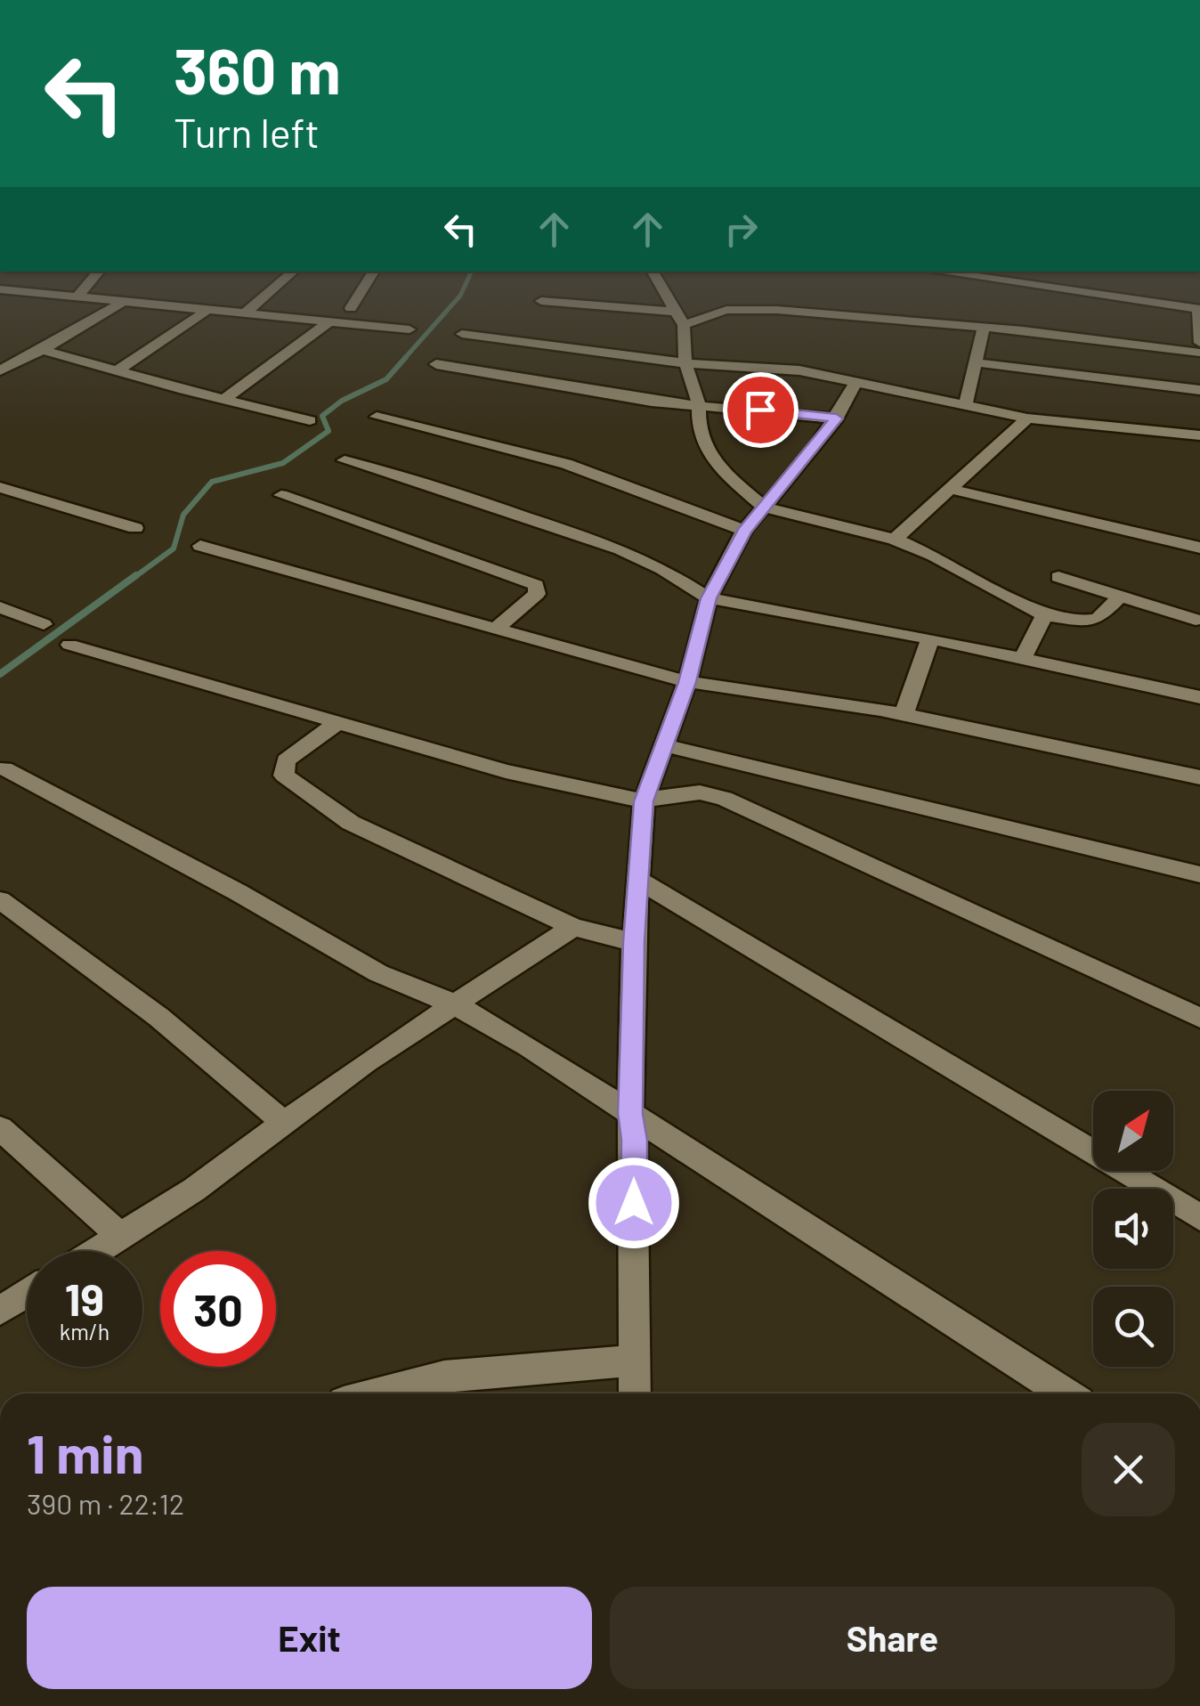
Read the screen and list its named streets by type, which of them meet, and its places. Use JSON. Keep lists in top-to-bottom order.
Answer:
{
  "north": "top right",
  "page": {
    "turn": ["360 m", "Turn left"],
    "speed": "19 km/h",
    "limit": "30",
    "heading": ["1 min", "390 m · 22:12"],
    "buttons": ["Exit", "Share"]
  }
}
